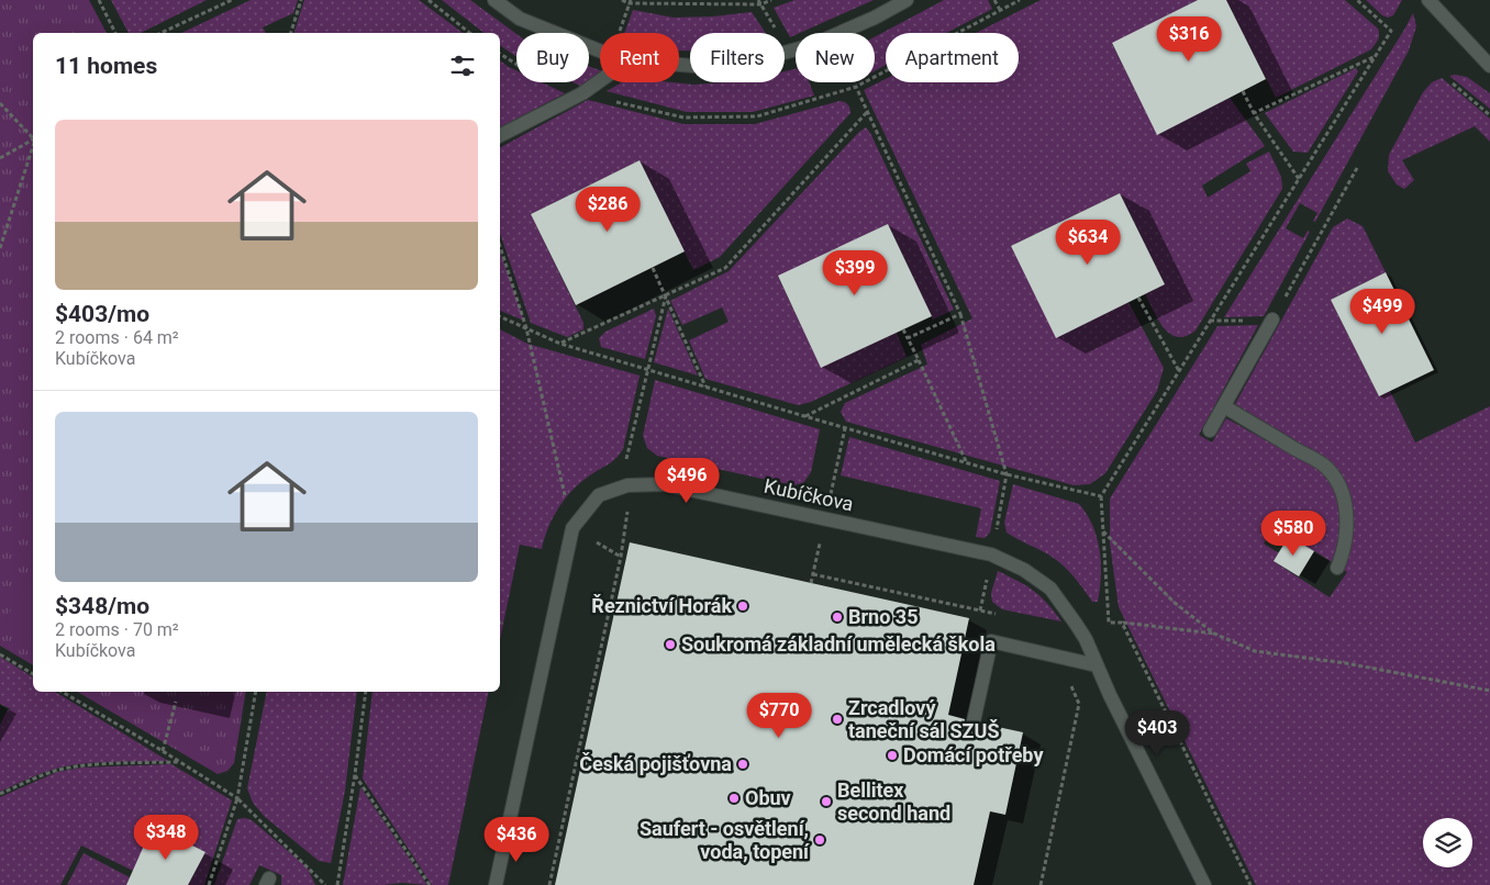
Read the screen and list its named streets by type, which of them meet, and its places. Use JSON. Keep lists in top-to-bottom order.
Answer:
{
  "streets": {
    "street": ["Kubíčkova"]
  },
  "places": [
    "Řeznictví Horák",
    "Brno 35",
    "Soukromá základní umělecká škola",
    "Zrcadlový taneční sál SZUŠ",
    "Domácí potřeby",
    "Česká pojišťovna",
    "Obuv",
    "Bellitex second hand",
    "Saufert - osvětlení, voda, topení"
  ],
  "page": {
    "price": [
      "$316",
      "$286",
      "$634",
      "$399",
      "$499",
      "$496",
      "$580",
      "$770",
      "$403",
      "$348",
      "$436"
    ],
    "chip": [
      "Buy",
      "Rent",
      "Filters",
      "New",
      "Apartment"
    ],
    "heading": "11 homes",
    "list": [
      {
        "name": "$403/mo",
        "note": "2 rooms · 64 m² · Kubíčkova"
      },
      {
        "name": "$348/mo",
        "note": "2 rooms · 70 m² · Kubíčkova"
      }
    ]
  }
}
